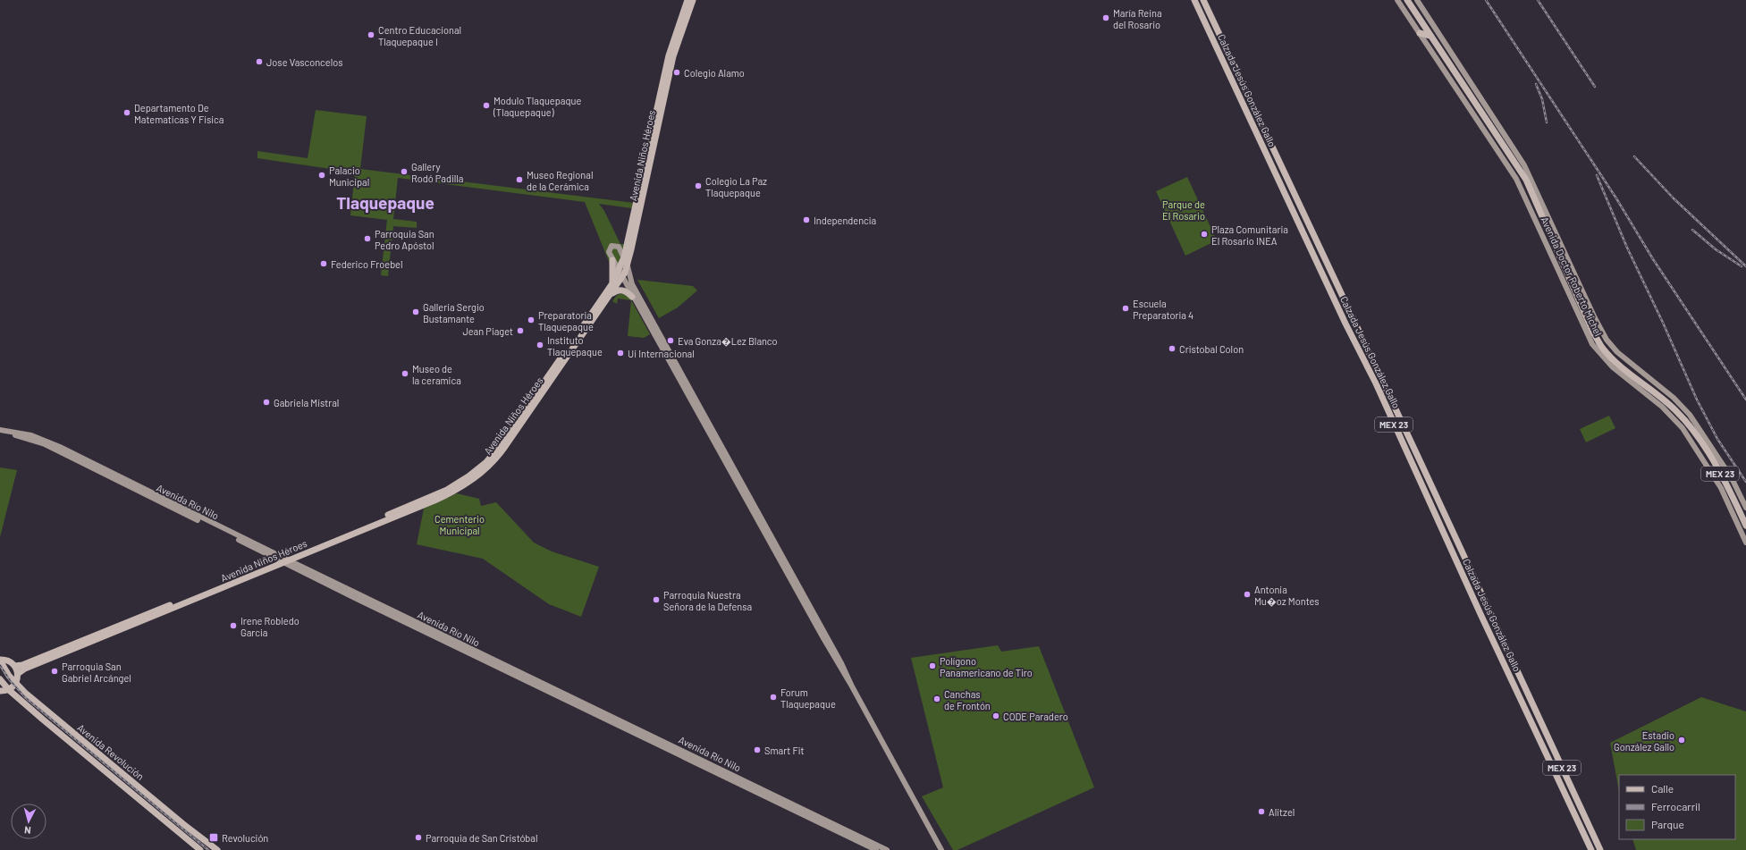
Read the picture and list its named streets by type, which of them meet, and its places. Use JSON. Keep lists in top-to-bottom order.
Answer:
{
  "streets": {
    "main road": [
      "Calzada Jesús González Gallo",
      "Avenida Niños Héroes",
      "Avenida Doctor Roberto Michel",
      "MEX 23",
      "Avenida Río Nilo",
      "Avenida Revolución"
    ]
  },
  "crossings": [
    ["Avenida Niños Héroes", "Avenida Río Nilo"]
  ],
  "districts": ["Tlaquepaque"],
  "parks": ["Parque de El Rosario", "Cementerio Municipal"],
  "places": {
    "other": [
      "María Reina del Rosario",
      "Centro Educacional Tlaquepaque I",
      "Jose Vasconcelos",
      "Colegio Alamo",
      "Modulo Tlaquepaque (Tlaquepaque)",
      "Departamento De Matematicas Y Fisica",
      "Gallery Rodó Padilla",
      "Palacio Municipal",
      "Museo Regional de la Cerámica",
      "Colegio La Paz Tlaquepaque",
      "Independencia",
      "Plaza Comunitaria El Rosario INEA",
      "Parroquia San Pedro Apóstol",
      "Federico Froebel",
      "Escuela Preparatoria 4",
      "Galleria Sergio Bustamante",
      "Preparatoria Tlaquepaque",
      "Jean Piaget",
      "Eva Gonza�Lez Blanco",
      "Instituto Tlaquepaque",
      "Cristobal Colon",
      "Ui Internacional",
      "Museo de la ceramica",
      "Gabriela Mistral",
      "Antonia Mu�oz Montes",
      "Parroquia Nuestra Señora de la Defensa",
      "Irene Robledo Garcia",
      "Polígono Panamericano de Tiro",
      "Parroquia San Gabriel Arcángel",
      "Forum Tlaquepaque",
      "Canchas de Frontón",
      "CODE Paradero",
      "Estadio González Gallo",
      "Smart Fit",
      "Alitzel",
      "Parroquia de San Cristóbal"
    ],
    "transit": ["Revolución"]
  },
  "legend": ["Calle", "Ferrocarril", "Parque"],
  "north": "bottom"
}
